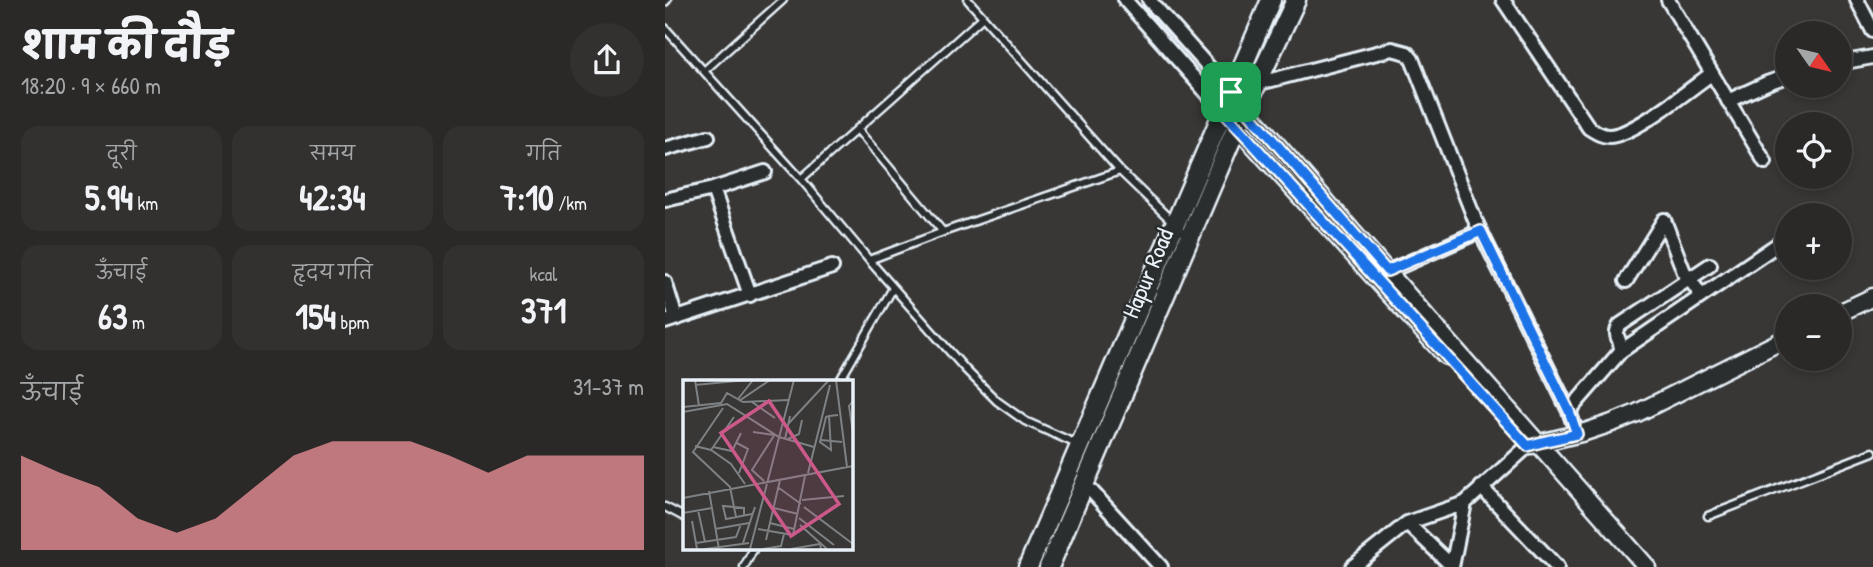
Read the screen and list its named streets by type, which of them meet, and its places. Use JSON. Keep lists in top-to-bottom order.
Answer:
{
  "streets": {
    "main road": ["Hapur Road"]
  },
  "north": "bottom right",
  "page": {
    "heading": ["शाम की दौड़", "18:20 · 9 × 660 m"],
    "map_buttons": ["+", "−"],
    "stats": [
      ["दूरी", "5.94 km"],
      ["समय", "42:34"],
      ["गति", "7:10 /km"],
      ["ऊँचाई", "63 m"],
      ["हृदय गति", "154 bpm"],
      ["kcal", "371"]
    ],
    "chart": ["ऊँचाई", "31–37 m"]
  }
}
